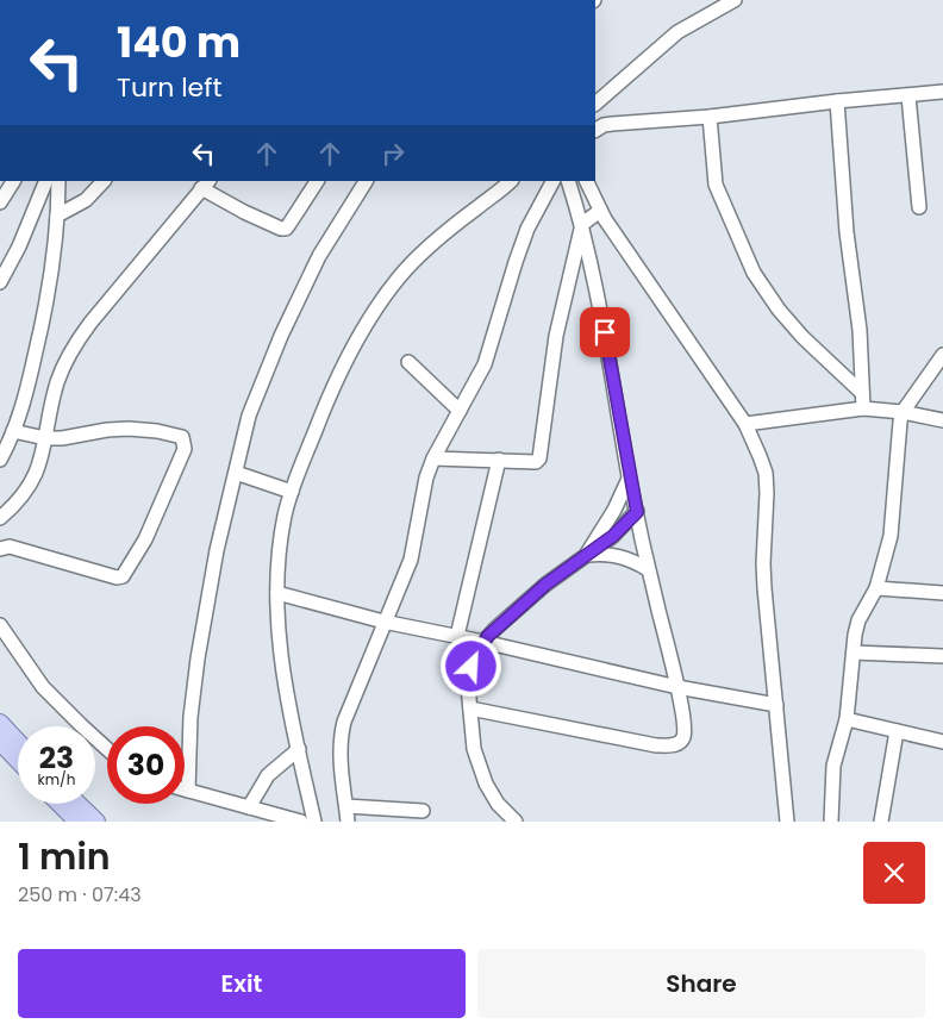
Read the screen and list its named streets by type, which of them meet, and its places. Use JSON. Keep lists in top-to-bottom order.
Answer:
{
  "page": {
    "turn": ["140 m", "Turn left"],
    "speed": "23 km/h",
    "limit": "30",
    "heading": ["1 min", "250 m · 07:43"],
    "buttons": ["Exit", "Share"]
  }
}
